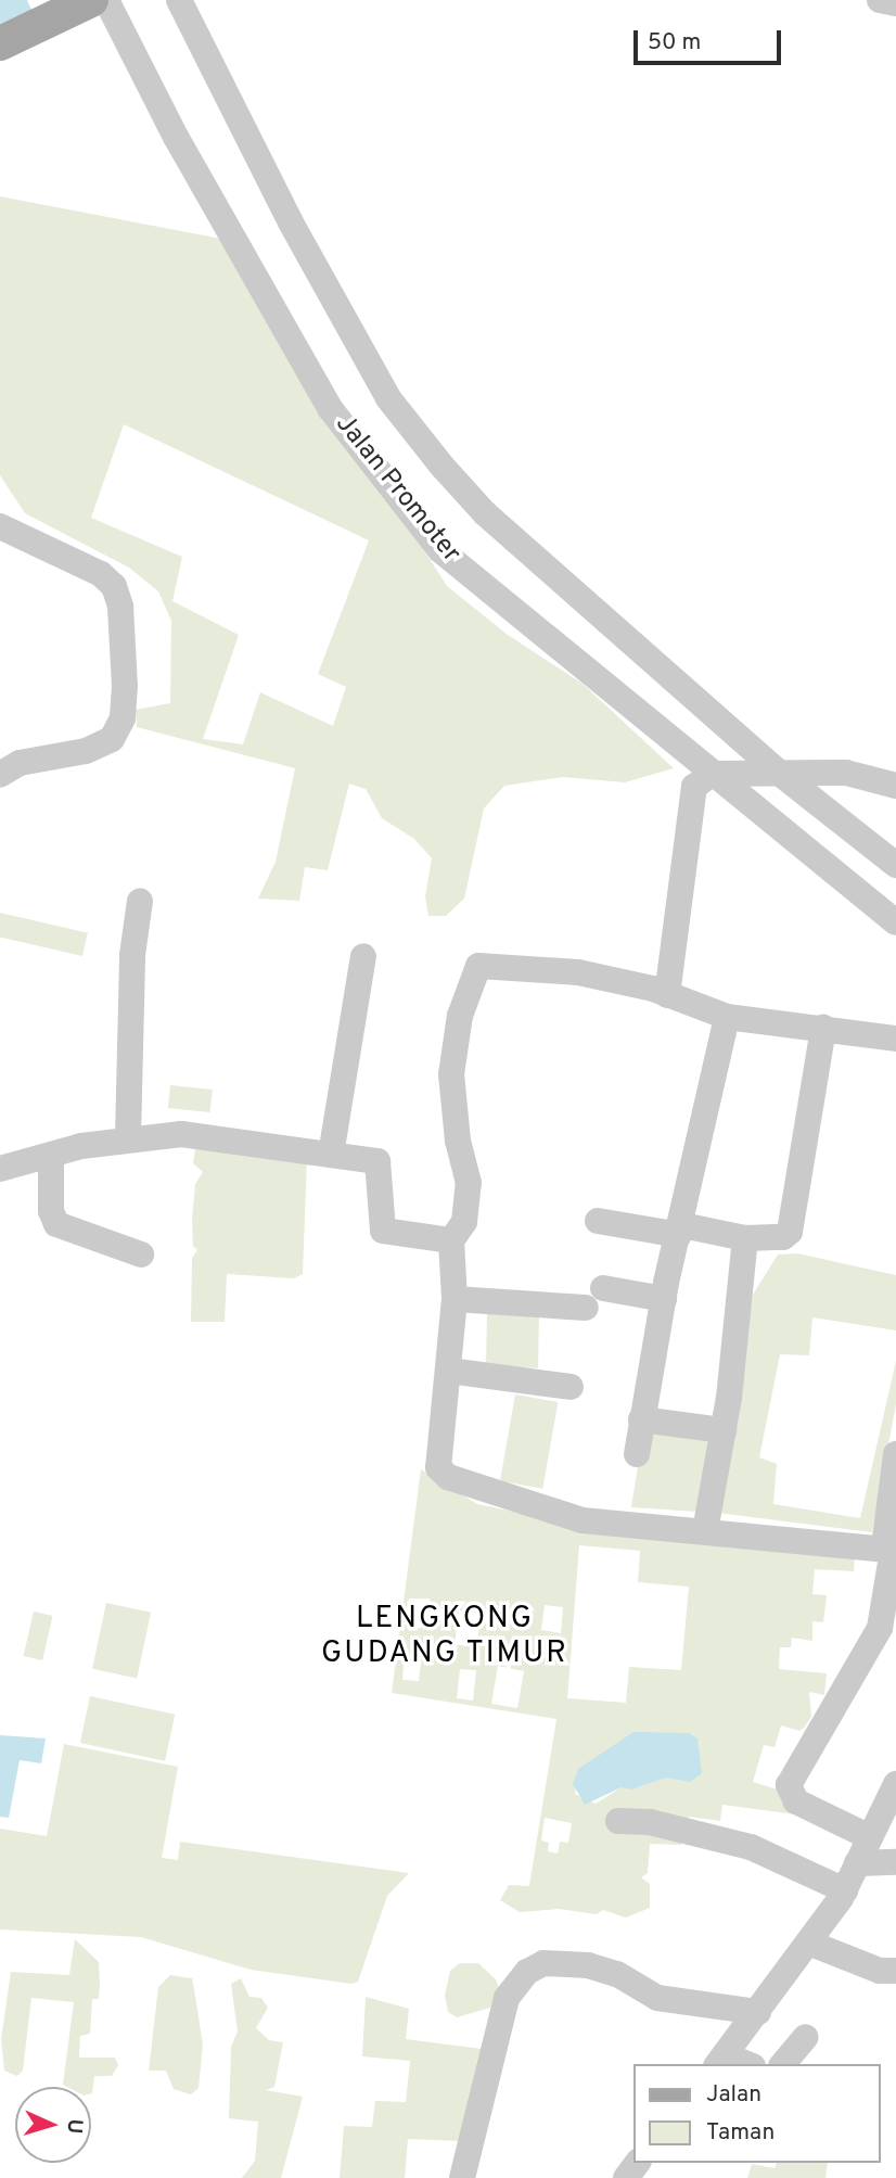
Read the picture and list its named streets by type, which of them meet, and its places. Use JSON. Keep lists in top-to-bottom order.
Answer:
{
  "streets": {
    "street": ["Jalan Promoter"]
  },
  "districts": ["LENGKONG GUDANG TIMUR"],
  "legend": ["Jalan", "Taman"],
  "scale_bar": "50 m",
  "north": "right"
}
